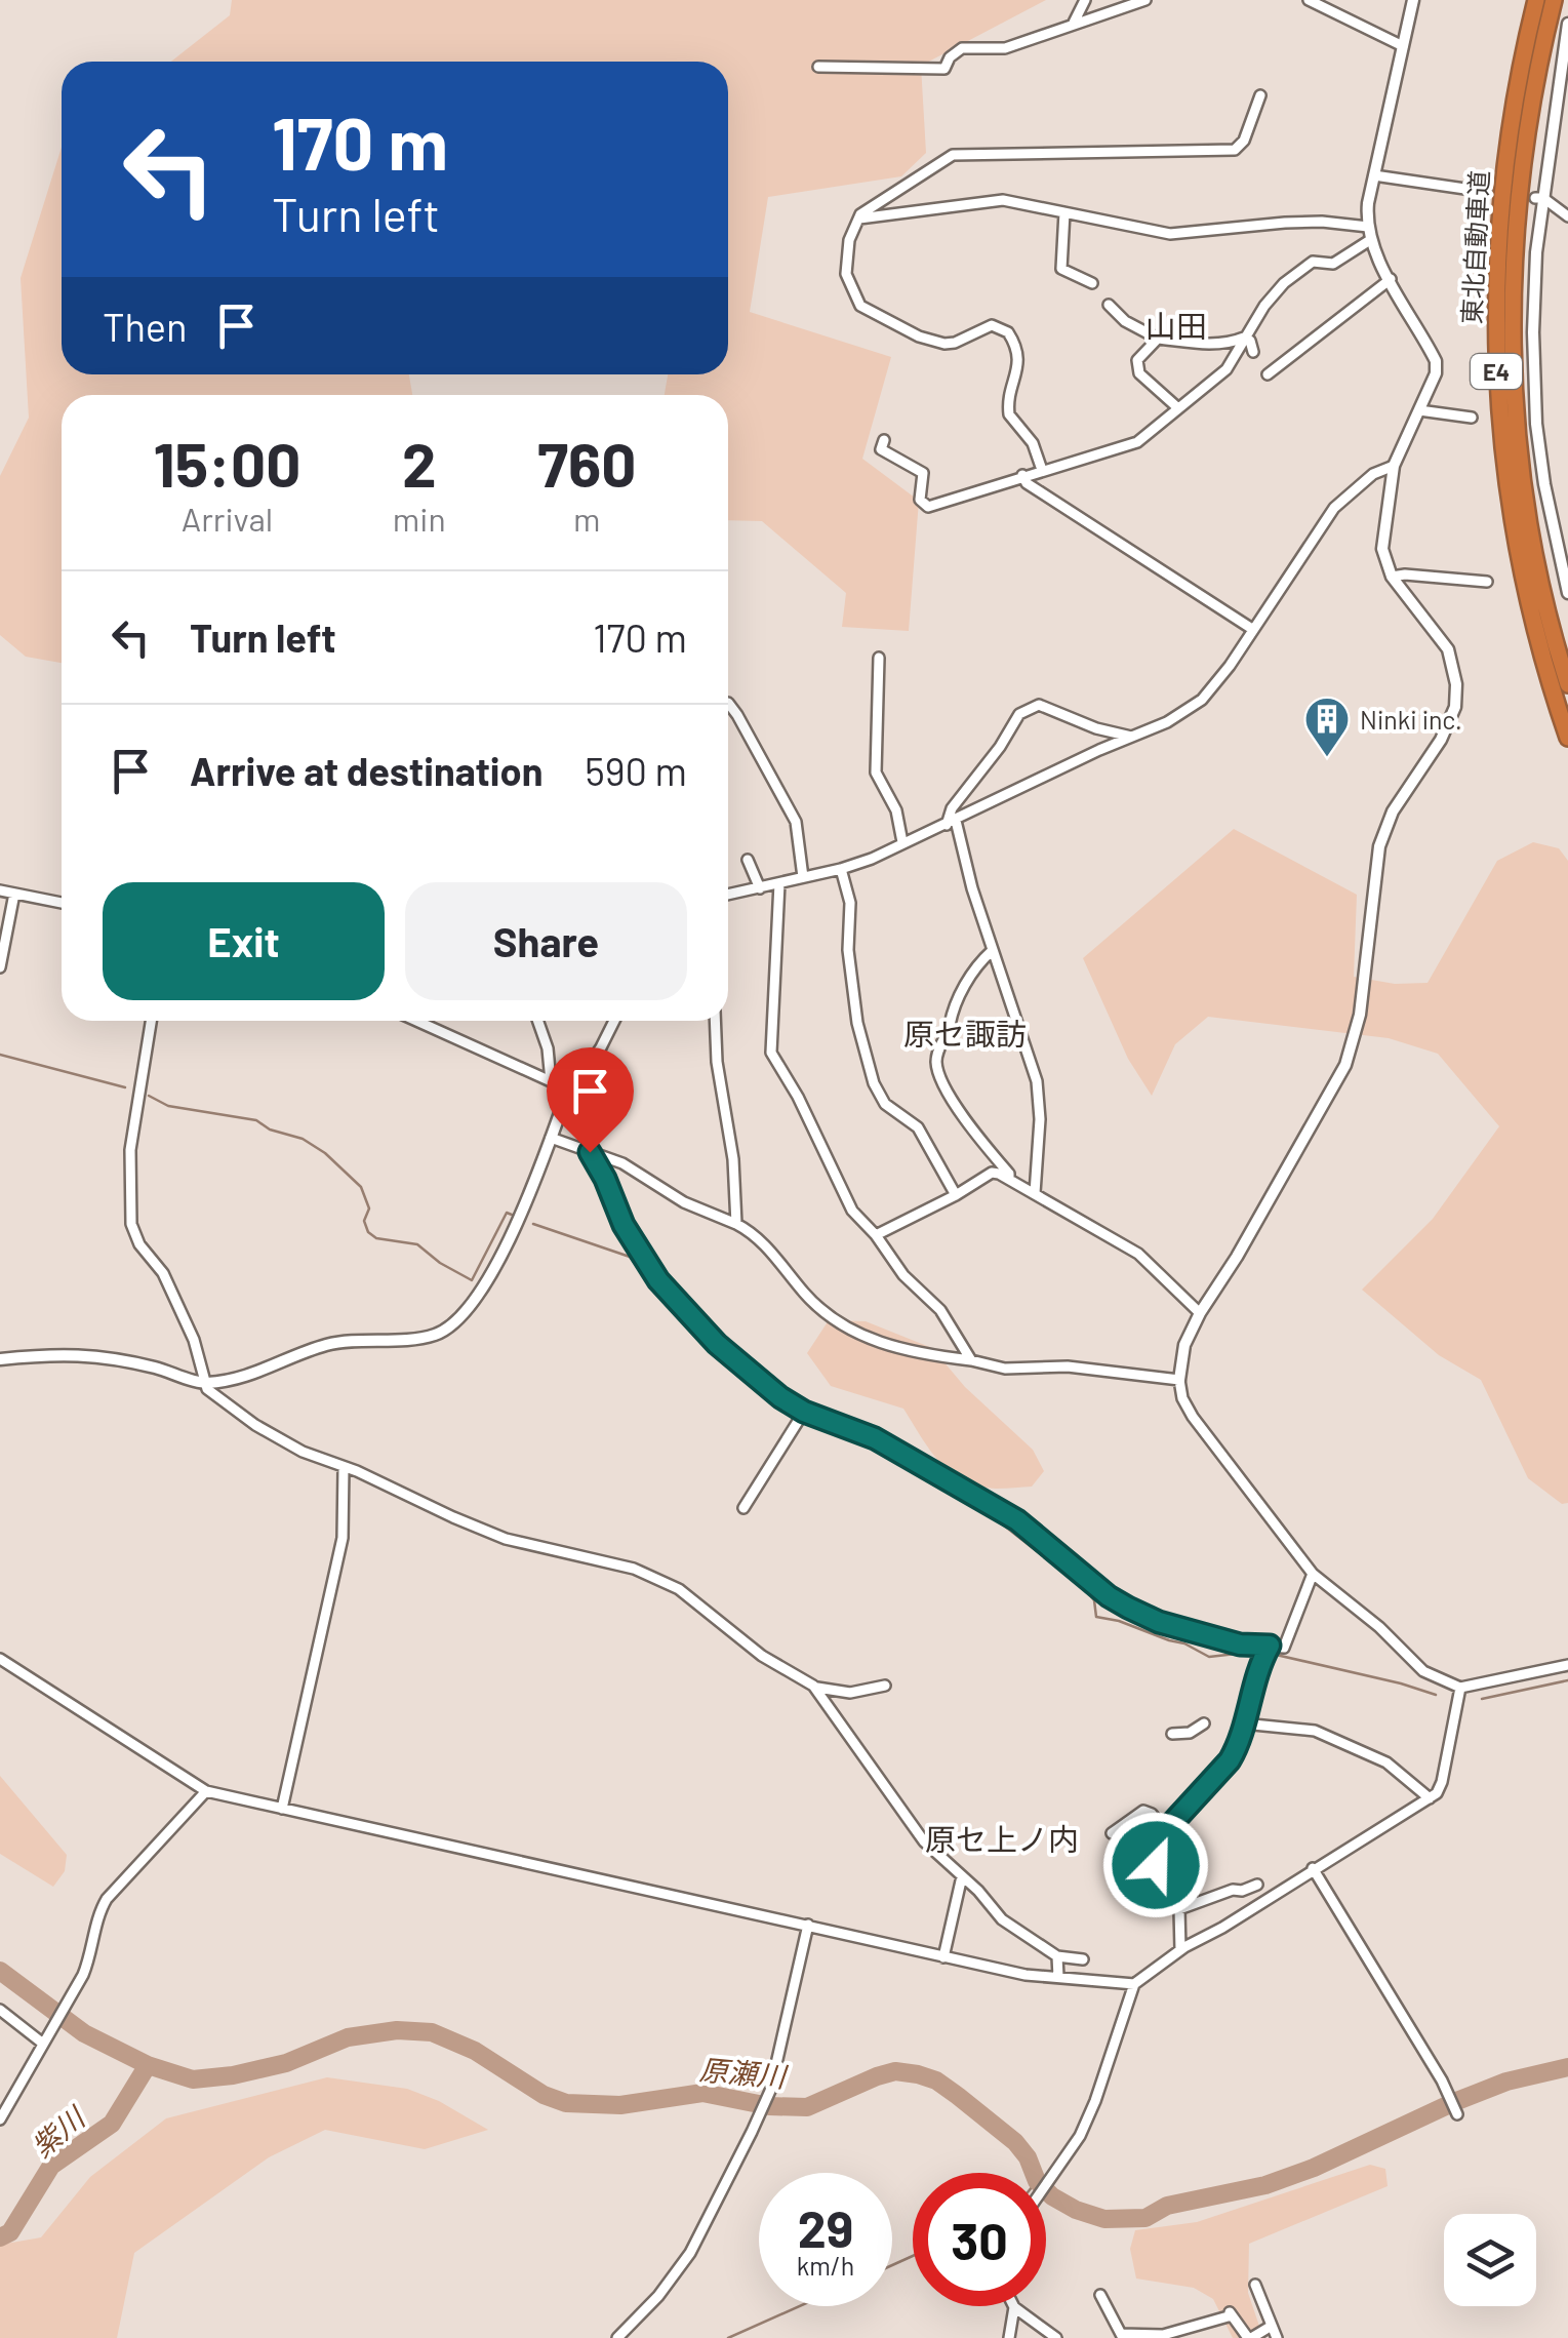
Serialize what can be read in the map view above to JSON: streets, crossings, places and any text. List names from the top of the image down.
{
  "streets": {
    "highway": ["東北自動車道", "E4"]
  },
  "districts": ["山田", "原セ諏訪", "原セ上ノ内"],
  "water": ["原瀬川", "紫川"],
  "places": {
    "building": ["Ninki inc."]
  },
  "page": {
    "turn": ["170 m", "Turn left"],
    "then": "Then",
    "eta": [
      "15:00",
      "Arrival",
      "2",
      "min",
      "760",
      "m"
    ],
    "list": [
      {
        "name": "Turn left",
        "value": "170 m"
      },
      {
        "name": "Arrive at destination",
        "value": "590 m"
      }
    ],
    "buttons": ["Exit", "Share"],
    "speed": "29 km/h",
    "limit": "30"
  }
}
